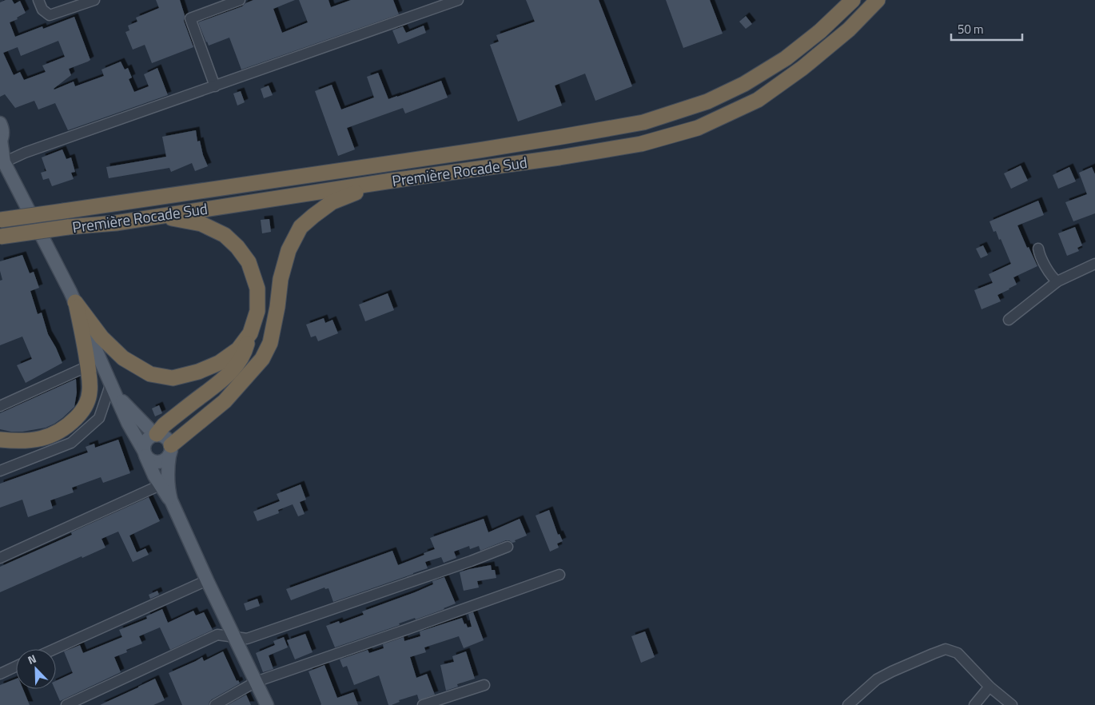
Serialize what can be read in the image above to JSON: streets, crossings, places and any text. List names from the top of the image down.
{
  "streets": {
    "highway": ["Première Rocade Sud"]
  },
  "scale_bar": "50 m",
  "north": "top left"
}
